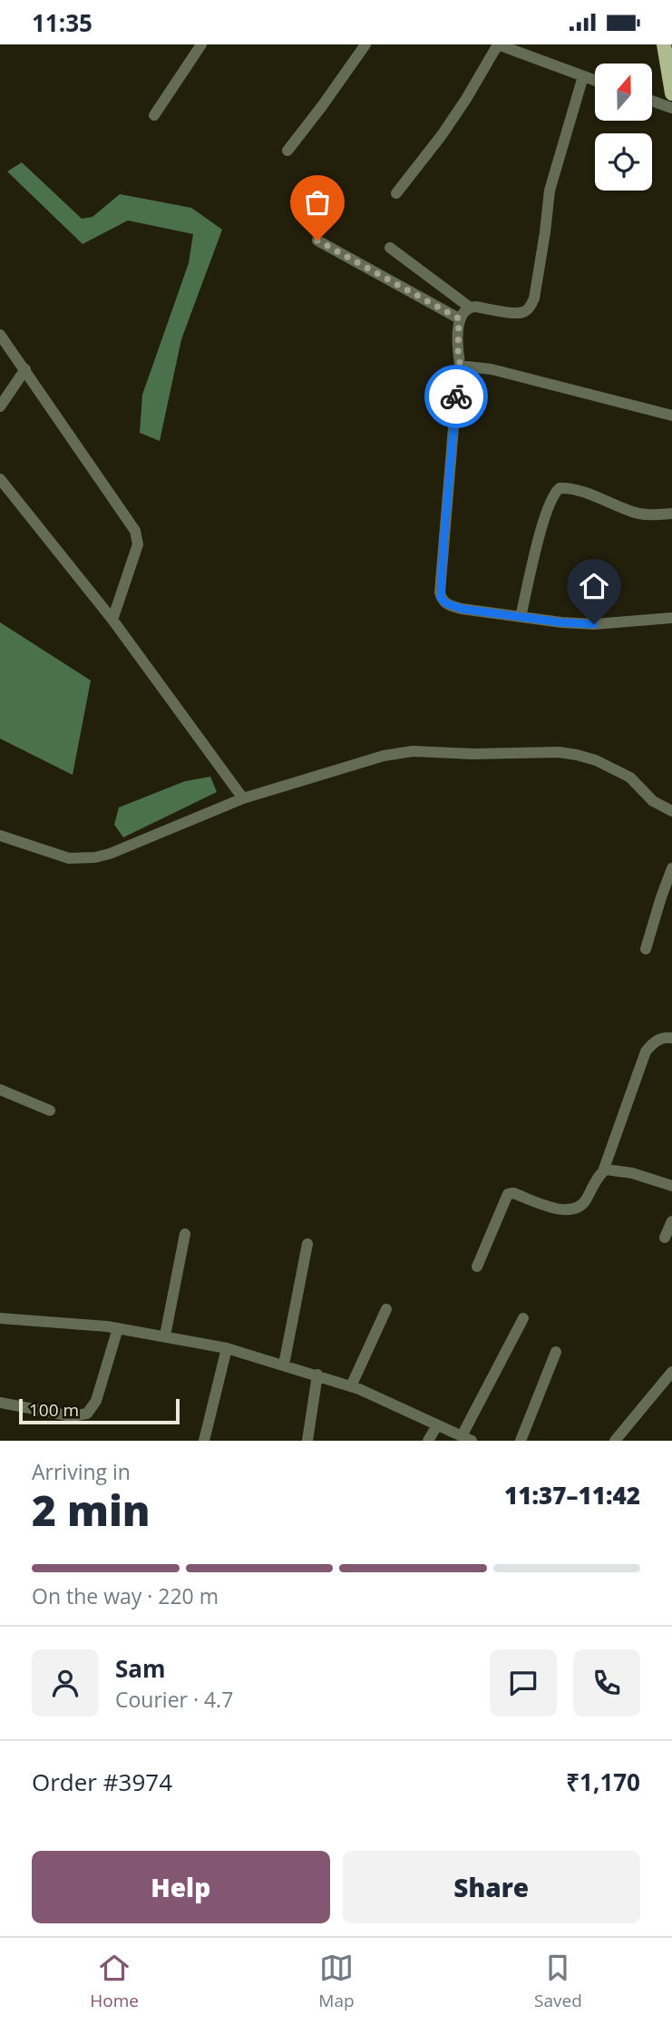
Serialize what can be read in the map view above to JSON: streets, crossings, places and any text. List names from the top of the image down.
{
  "scale_bar": "100 m",
  "north": "top",
  "page": {
    "status": "11:35",
    "scale": "100 m",
    "heading": ["2 min", "Arriving in", "11:37–11:42"],
    "panel": [
      "Sam",
      "Courier · 4.7",
      "Order #3974",
      "₹1,170"
    ],
    "bar": "On the way · 220 m",
    "buttons": ["Help", "Share"],
    "tabs": ["Home", "Map", "Saved"]
  }
}
